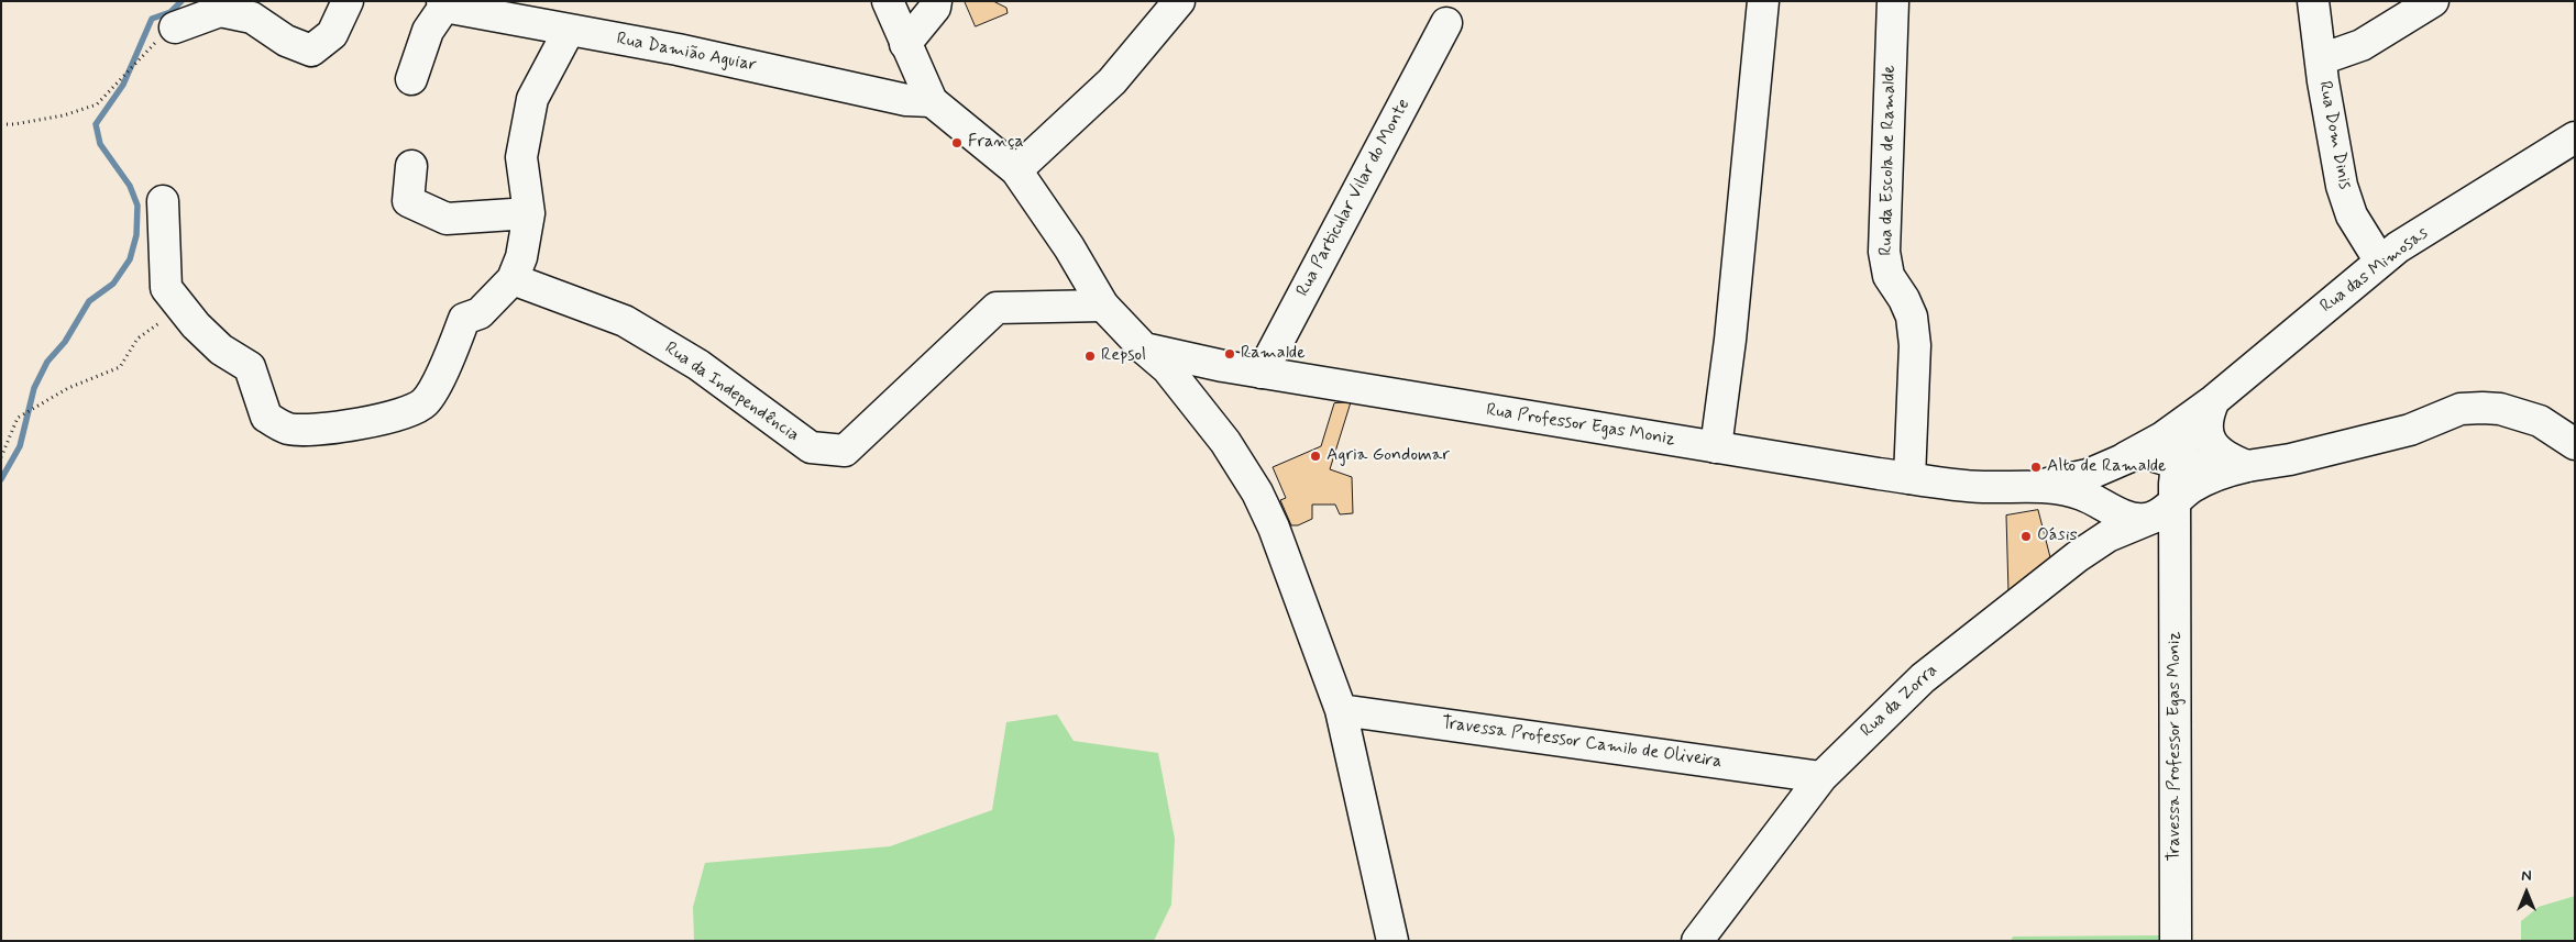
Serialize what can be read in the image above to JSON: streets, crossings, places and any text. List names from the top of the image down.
{
  "streets": {
    "street": [
      "Rua Damião Aguiar",
      "Rua Dom Dinis",
      "Rua da Escola de Ramalde",
      "Rua Particular Vilar do Monte",
      "Rua das Mimosas",
      "Rua da Independência",
      "Rua Professor Egas Moniz",
      "Rua da Zorra",
      "Travessa Professor Camilo de Oliveira",
      "Travessa Professor Egas Moniz"
    ]
  },
  "crossings": [
    ["Rua Dom Dinis", "Rua das Mimosas"],
    ["Rua da Escola de Ramalde", "Rua Professor Egas Moniz"],
    ["Rua Particular Vilar do Monte", "Rua Professor Egas Moniz"],
    ["Rua das Mimosas", "Rua Professor Egas Moniz"],
    ["Rua das Mimosas", "Rua da Zorra"],
    ["Rua das Mimosas", "Travessa Professor Egas Moniz"],
    ["Rua Professor Egas Moniz", "Rua da Zorra"],
    ["Rua Professor Egas Moniz", "Travessa Professor Egas Moniz"],
    ["Rua da Zorra", "Travessa Professor Camilo de Oliveira"],
    ["Rua da Zorra", "Travessa Professor Egas Moniz"]
  ],
  "places": [
    "França",
    "Ramalde",
    "Repsol",
    "Agria Gondomar",
    "Alto de Ramalde",
    "Oásis"
  ],
  "north": "top"
}
